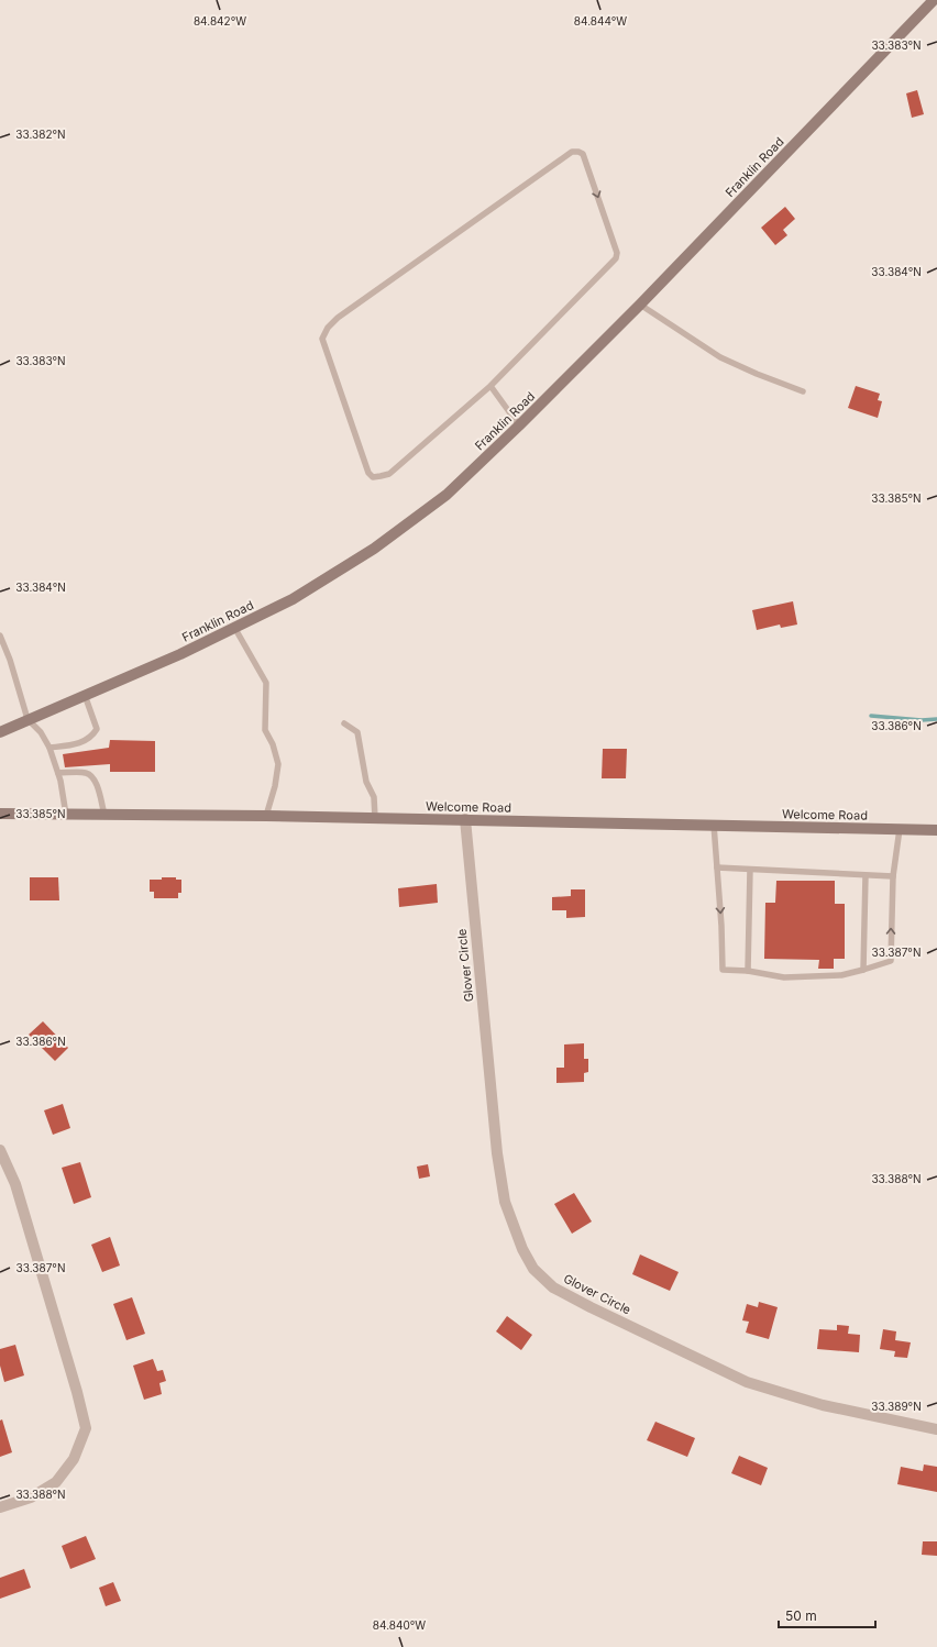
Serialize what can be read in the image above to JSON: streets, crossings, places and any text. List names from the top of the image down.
{
  "streets": {
    "main road": ["Franklin Road", "Welcome Road"],
    "street": ["Glover Circle"]
  },
  "crossings": [
    ["Welcome Road", "Glover Circle"]
  ],
  "scale_bar": "50 m",
  "coordinates": [
    "84.842°W",
    "84.844°W",
    "33.383°N",
    "33.382°N",
    "33.384°N",
    "33.385°N",
    "33.386°N",
    "33.387°N",
    "33.388°N",
    "33.389°N",
    "84.840°W"
  ]
}
